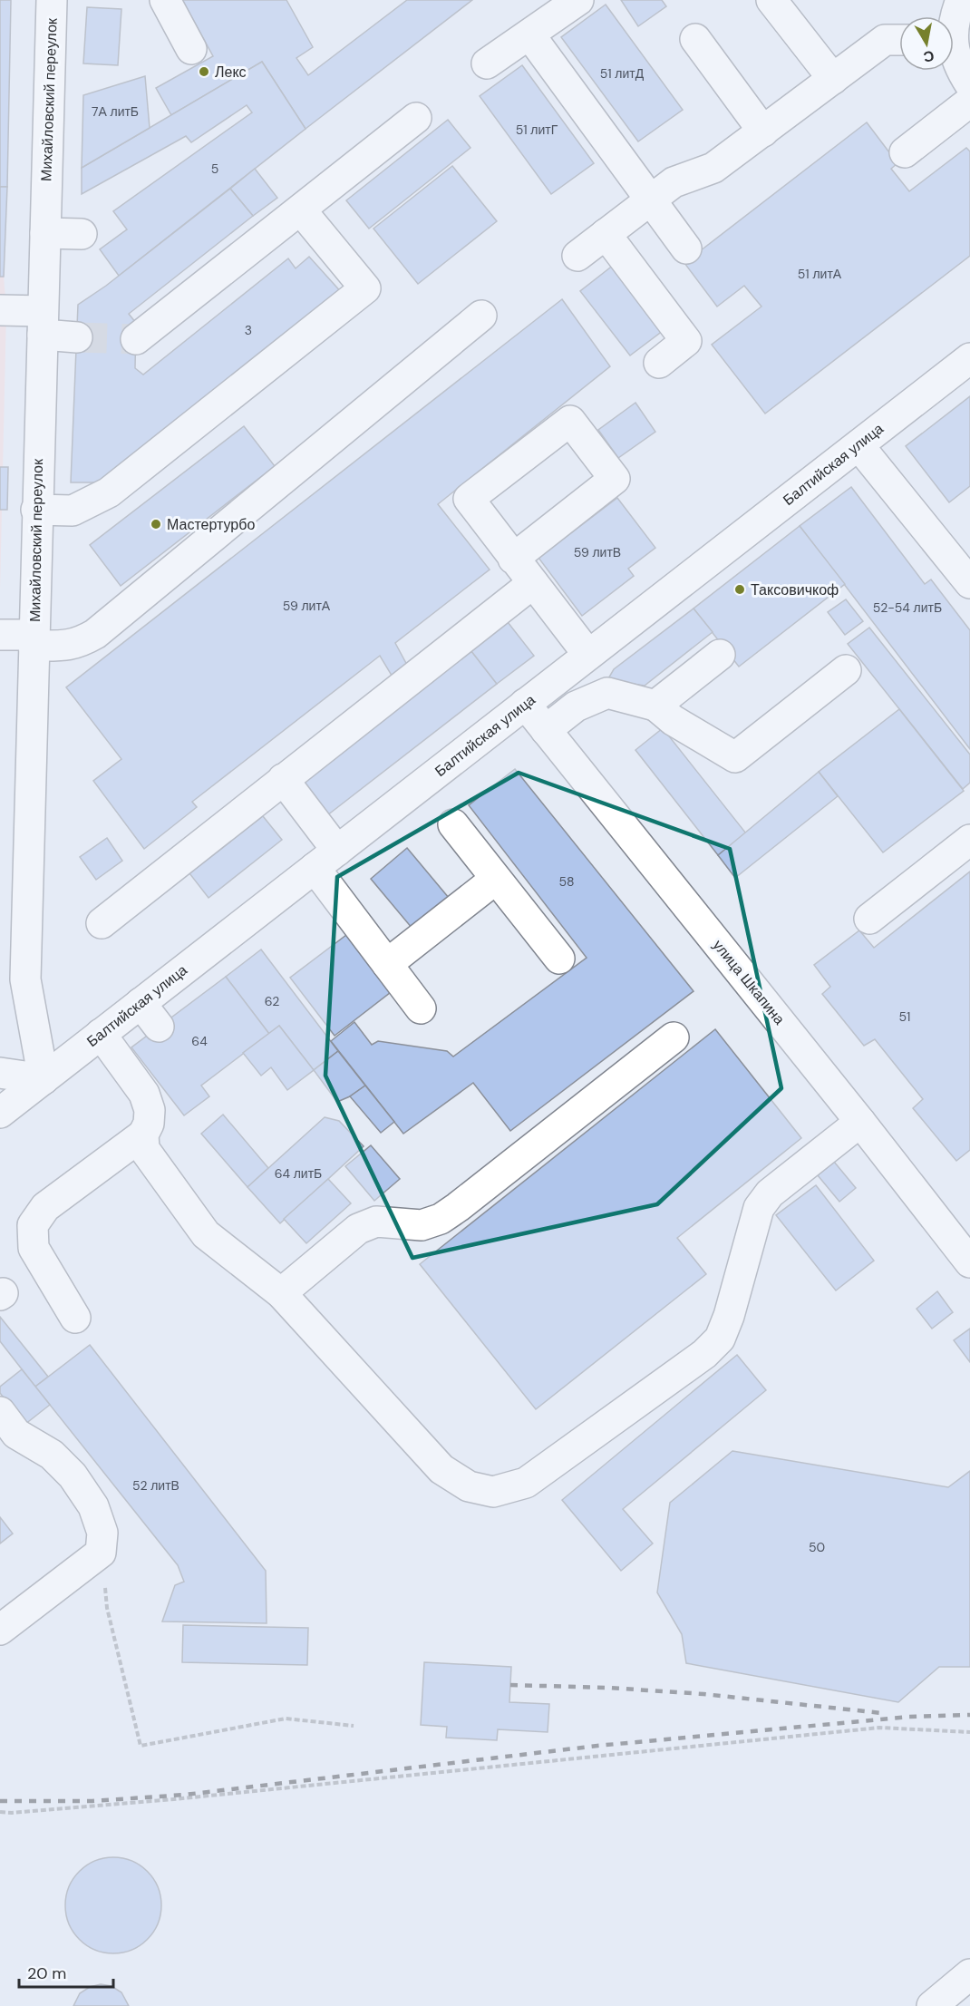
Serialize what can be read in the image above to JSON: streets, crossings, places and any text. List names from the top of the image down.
{
  "streets": {
    "street": ["Михайловский переулок", "Балтийская улица", "улица Шкапина"]
  },
  "crossings": [
    ["Михайловский переулок", "Балтийская улица"],
    ["Балтийская улица", "улица Шкапина"]
  ],
  "places": ["Лекс", "Мастертурбо", "Таксовичкоф"],
  "house_numbers": [
    "51 литД",
    "7А литБ",
    "51 литГ",
    "5",
    "51 литА",
    "3",
    "59 литВ",
    "59 литА",
    "52-54 литБ",
    "58",
    "62",
    "51",
    "64",
    "64 литБ",
    "52 литВ",
    "50"
  ],
  "scale_bar": "20 m",
  "north": "bottom"
}
